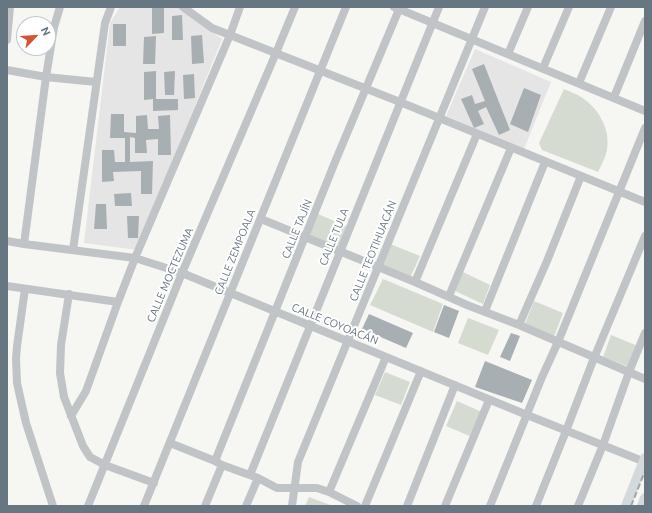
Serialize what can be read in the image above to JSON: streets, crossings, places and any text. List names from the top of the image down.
{
  "streets": {
    "street": [
      "CALLE TAJÍN",
      "CALLE TULA",
      "CALLE TEOTIHUACÁN",
      "CALLE ZEMPOALA",
      "CALLE MOCTEZUMA",
      "CALLE COYOACÁN"
    ]
  },
  "crossings": [
    ["CALLE TAJÍN", "CALLE COYOACÁN"],
    ["CALLE TULA", "CALLE COYOACÁN"],
    ["CALLE TEOTIHUACÁN", "CALLE COYOACÁN"],
    ["CALLE ZEMPOALA", "CALLE COYOACÁN"],
    ["CALLE MOCTEZUMA", "CALLE COYOACÁN"]
  ],
  "north": "top right"
}
